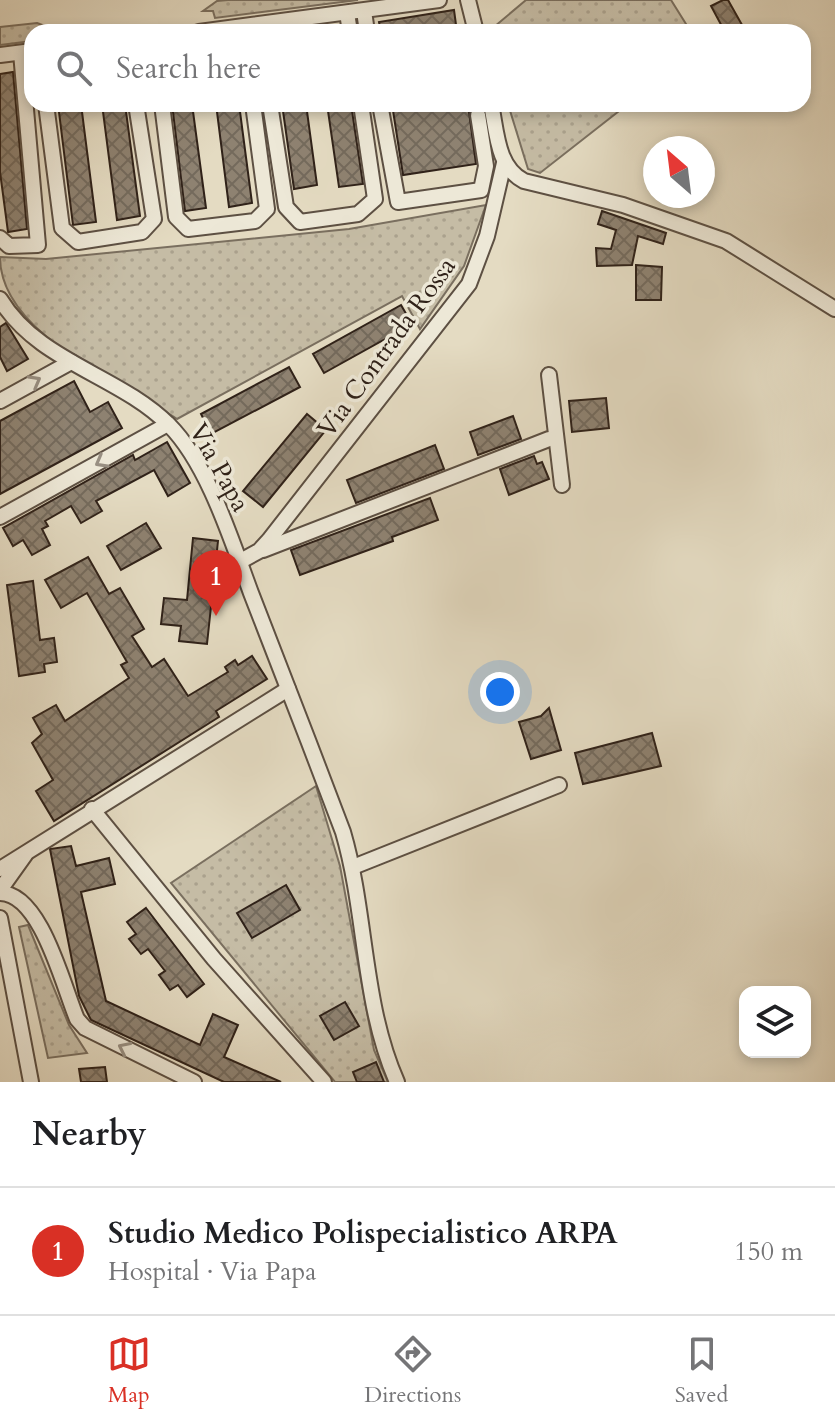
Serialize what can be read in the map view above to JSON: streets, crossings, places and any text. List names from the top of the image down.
{
  "streets": {
    "street": ["Via Contrada Rossa", "Via Papa"]
  },
  "crossings": [
    ["Via Contrada Rossa", "Via Papa"]
  ],
  "north": "top left",
  "page": {
    "search": "Search here",
    "pins": "1",
    "heading": "Nearby",
    "list": [
      {
        "mark": "1",
        "name": "Studio Medico Polispecialistico ARPA",
        "note": "Hospital · Via Papa",
        "value": "150 m"
      }
    ],
    "nav": ["Map", "Directions", "Saved"]
  }
}
